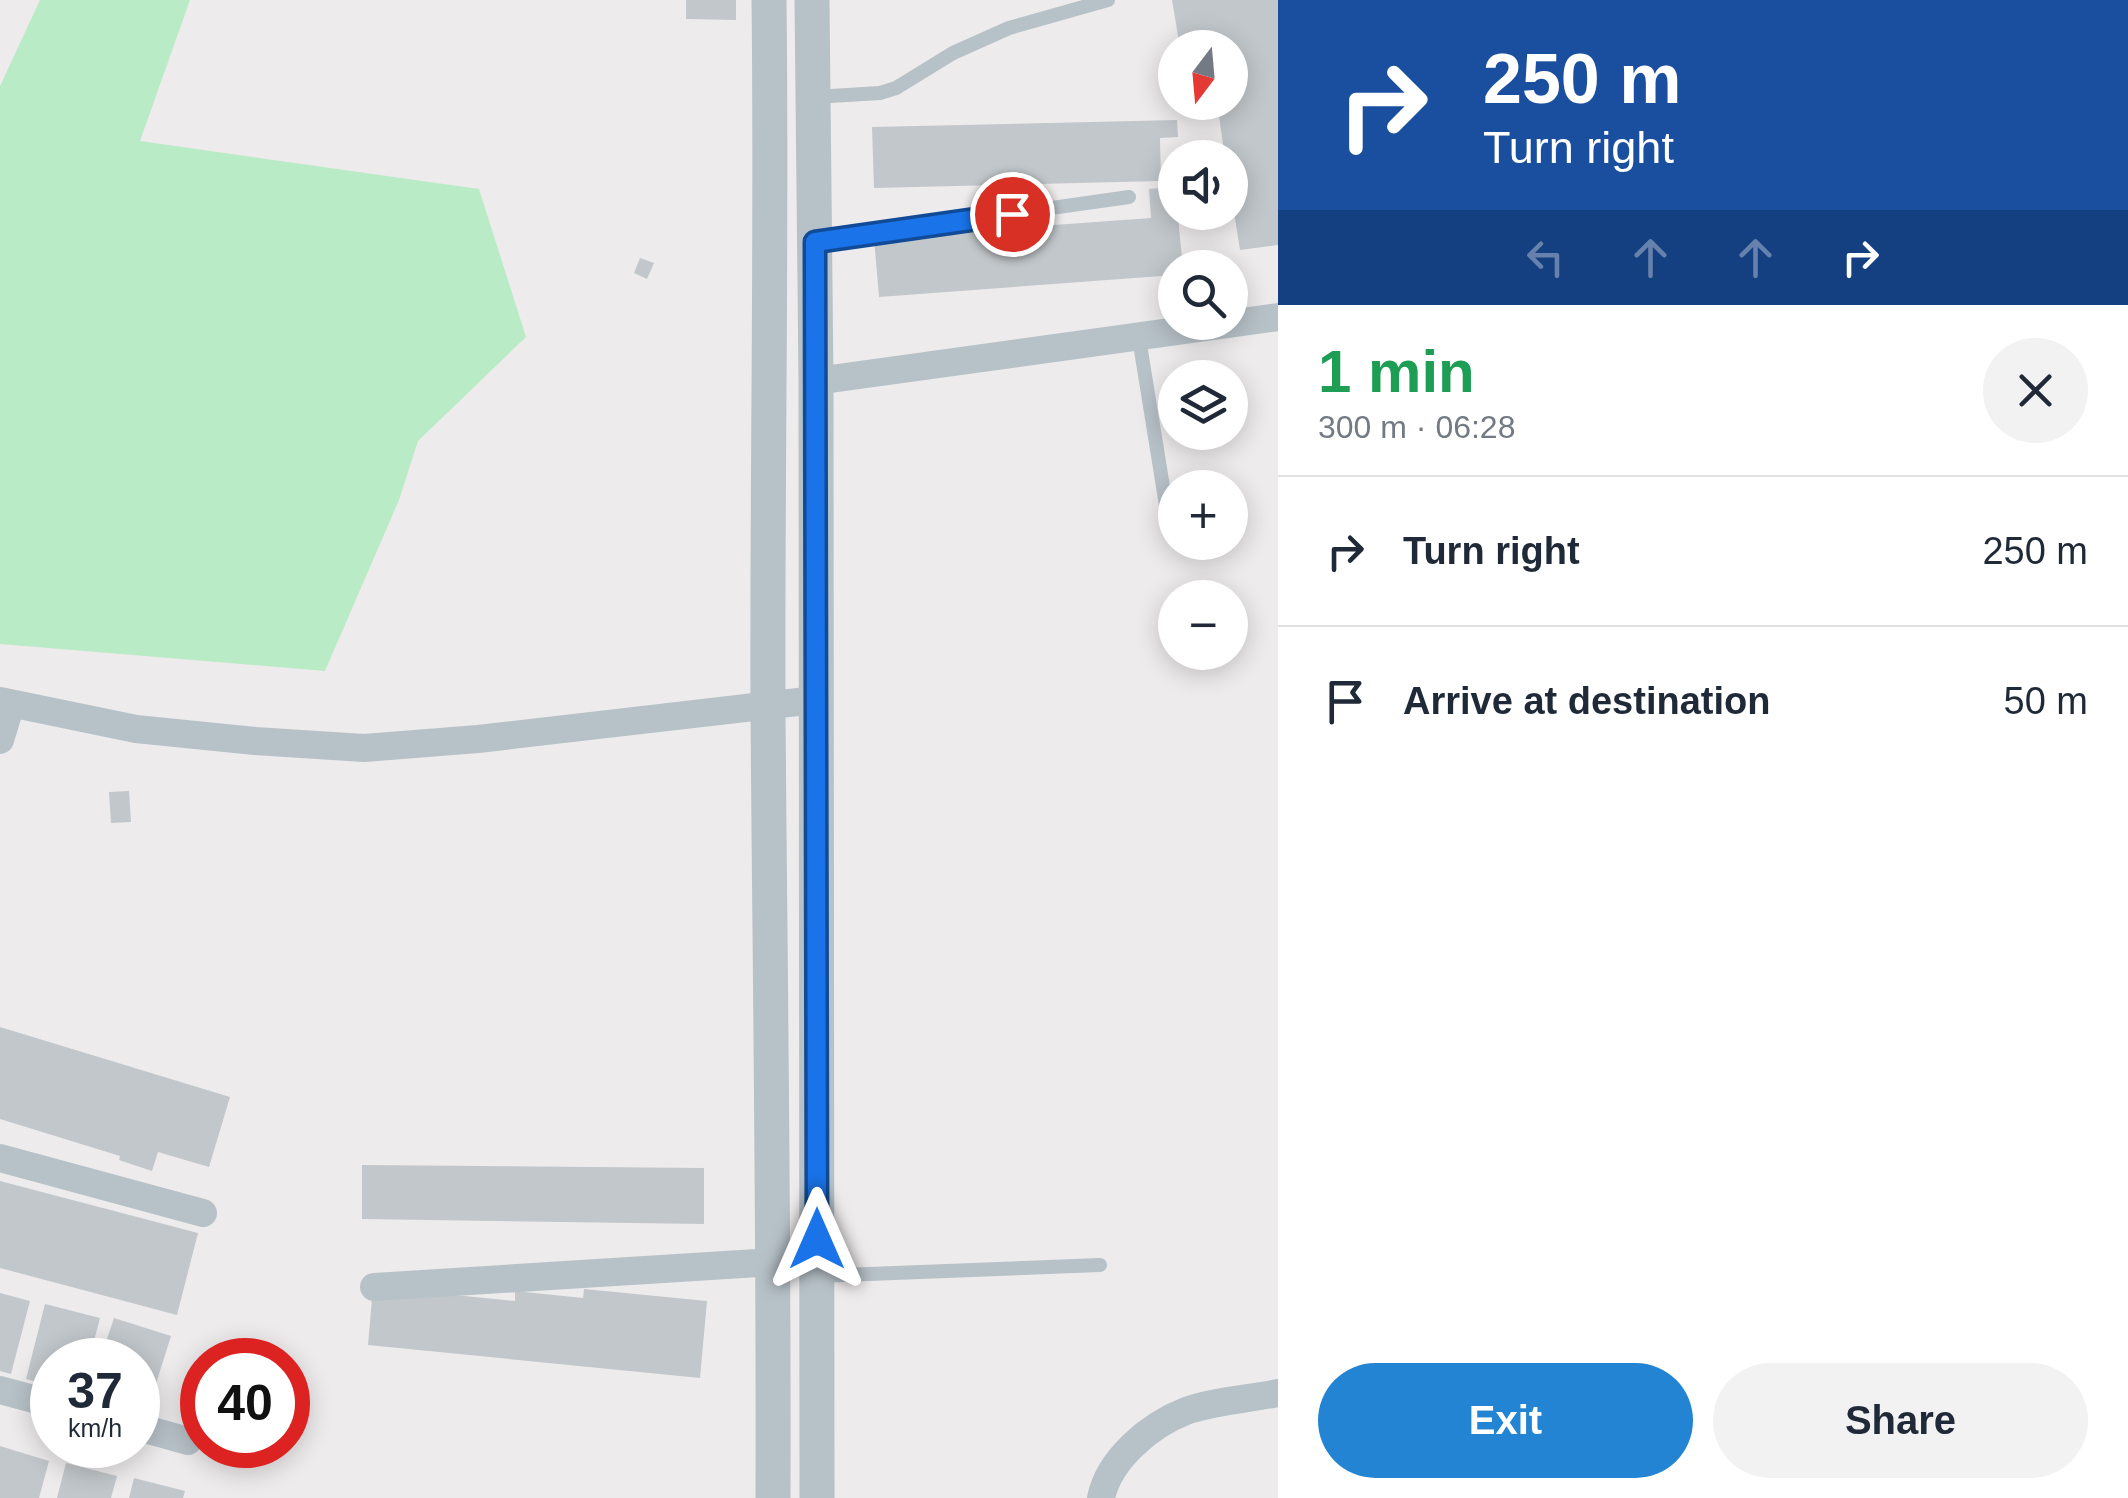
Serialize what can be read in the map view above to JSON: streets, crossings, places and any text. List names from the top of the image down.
{
  "north": "bottom",
  "page": {
    "turn": ["250 m", "Turn right"],
    "map_buttons": ["+", "−"],
    "heading": ["1 min", "300 m · 06:28"],
    "list": [
      {
        "name": "Turn right",
        "value": "250 m"
      },
      {
        "name": "Arrive at destination",
        "value": "50 m"
      }
    ],
    "speed": "37 km/h",
    "limit": "40",
    "buttons": ["Exit", "Share"]
  }
}
